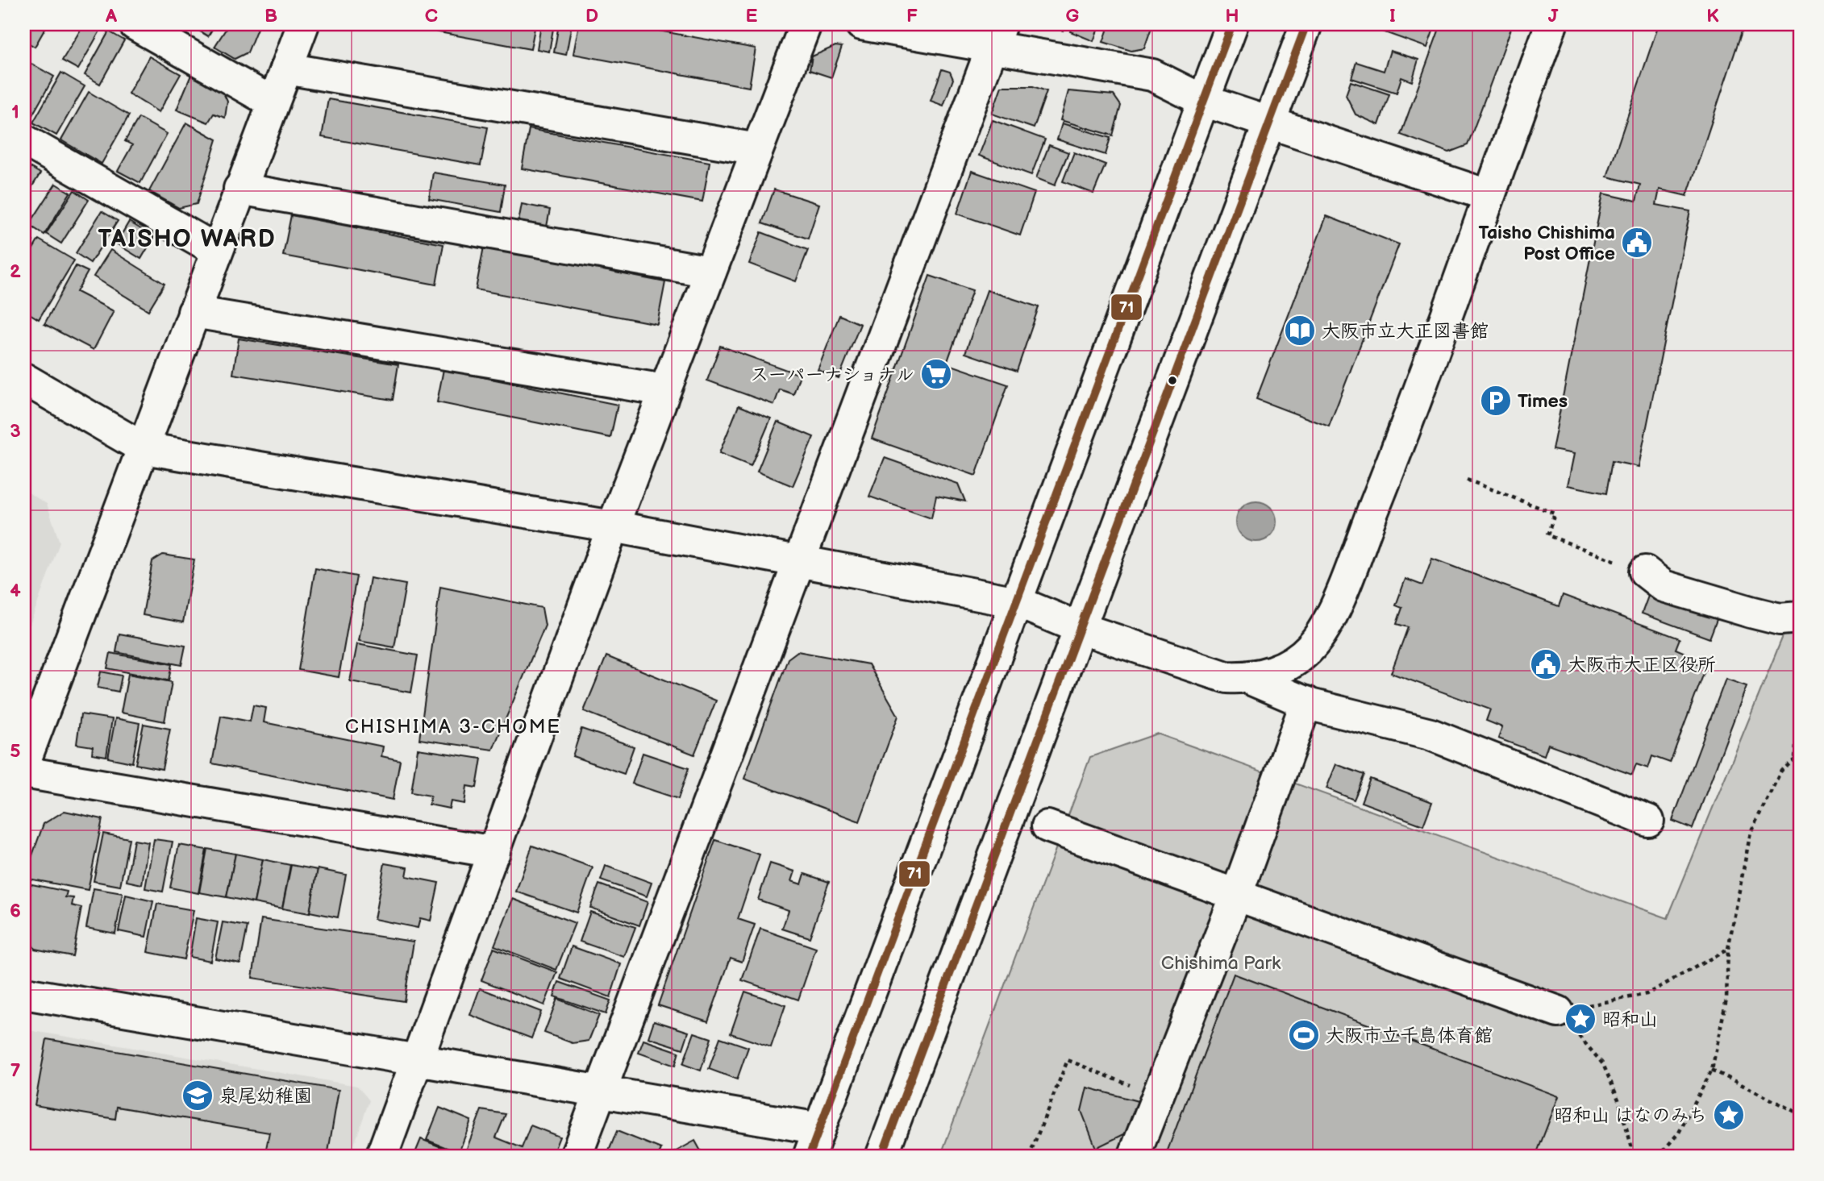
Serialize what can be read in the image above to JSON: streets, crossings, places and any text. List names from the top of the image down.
{
  "districts": ["TAISHO WARD", "CHISHIMA 3-CHOME"],
  "parks": ["Chishima Park"],
  "places": {
    "public building": ["Taisho Chishima Post Office", "大阪市大正区役所"],
    "library": ["大阪市立大正図書館"],
    "supermarket": ["スーパーナショナル"],
    "parking": ["Times"],
    "place": ["昭和山", "昭和山 はなのみち"],
    "sports": ["大阪市立千島体育館"],
    "school or university": ["泉尾幼稚園"]
  },
  "lines": ["transit line 71"],
  "grid": {
    "columns": [
      "A",
      "B",
      "C",
      "D",
      "E",
      "F",
      "G",
      "H",
      "I",
      "J",
      "K"
    ],
    "rows": [
      "1",
      "2",
      "3",
      "4",
      "5",
      "6",
      "7"
    ]
  }
}
